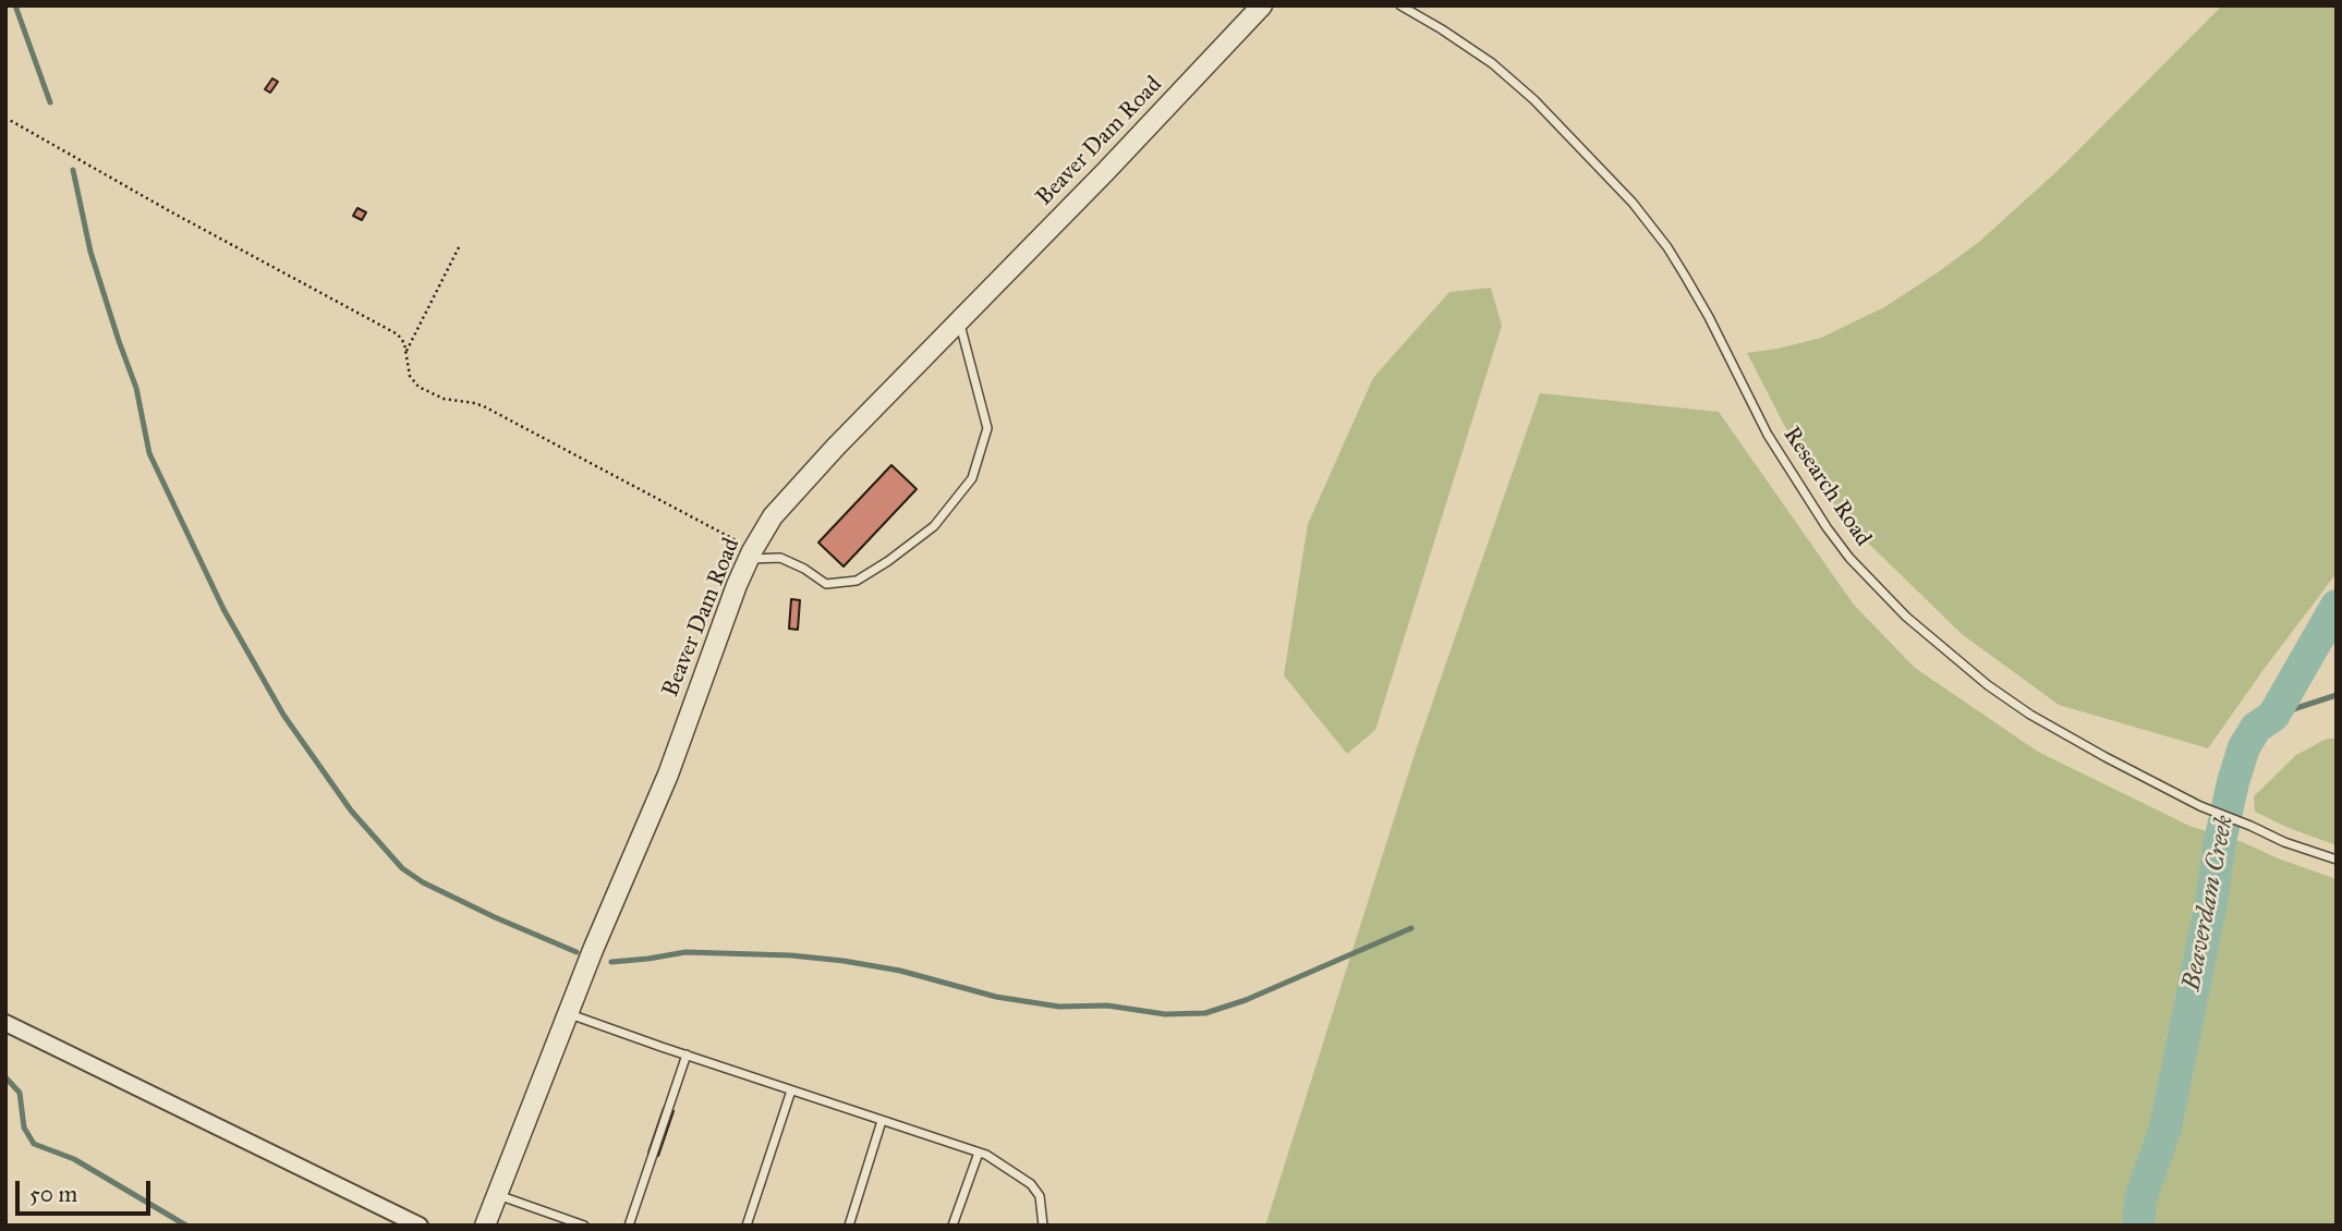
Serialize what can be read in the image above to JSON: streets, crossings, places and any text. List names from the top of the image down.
{
  "streets": {
    "street": ["Beaver Dam Road"],
    "lane": ["Research Road"]
  },
  "water": ["Beaverdam Creek"],
  "scale_bar": "50 m"
}
